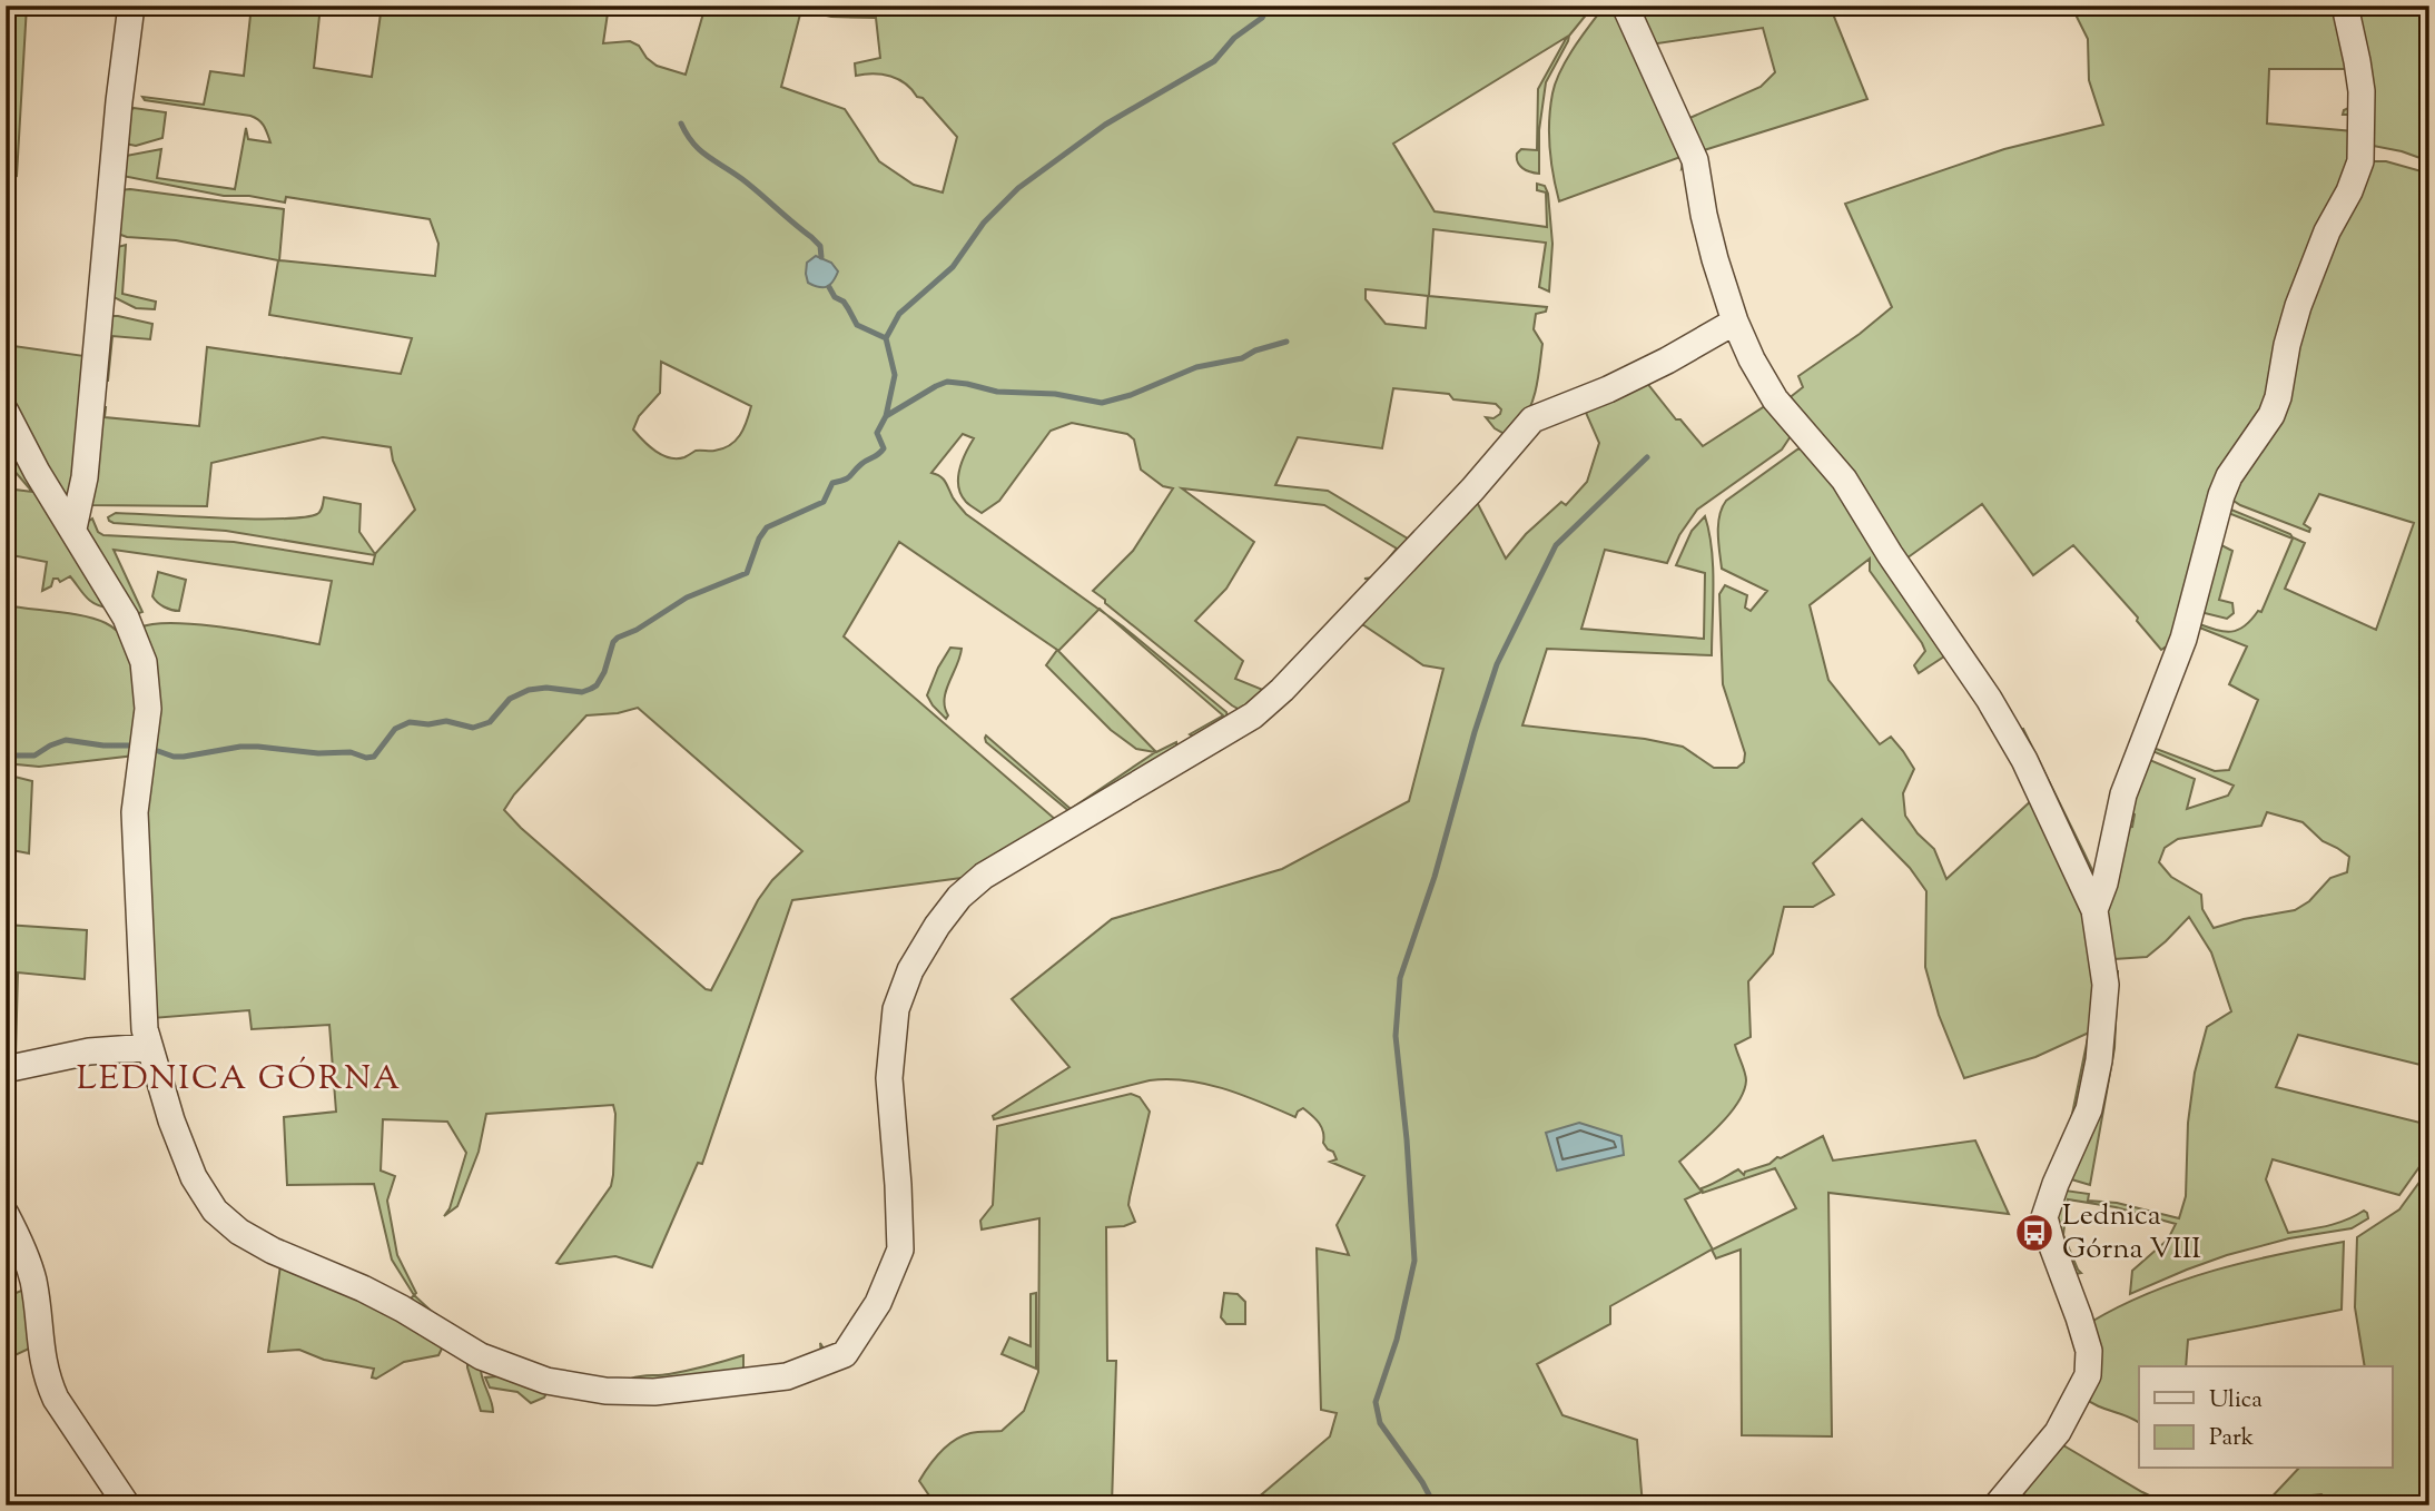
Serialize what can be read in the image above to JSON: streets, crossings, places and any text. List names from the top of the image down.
{
  "districts": ["LEDNICA GÓRNA"],
  "places": {
    "bus stop": ["Lednica Górna VIII"]
  },
  "legend": ["Ulica", "Park"]
}
